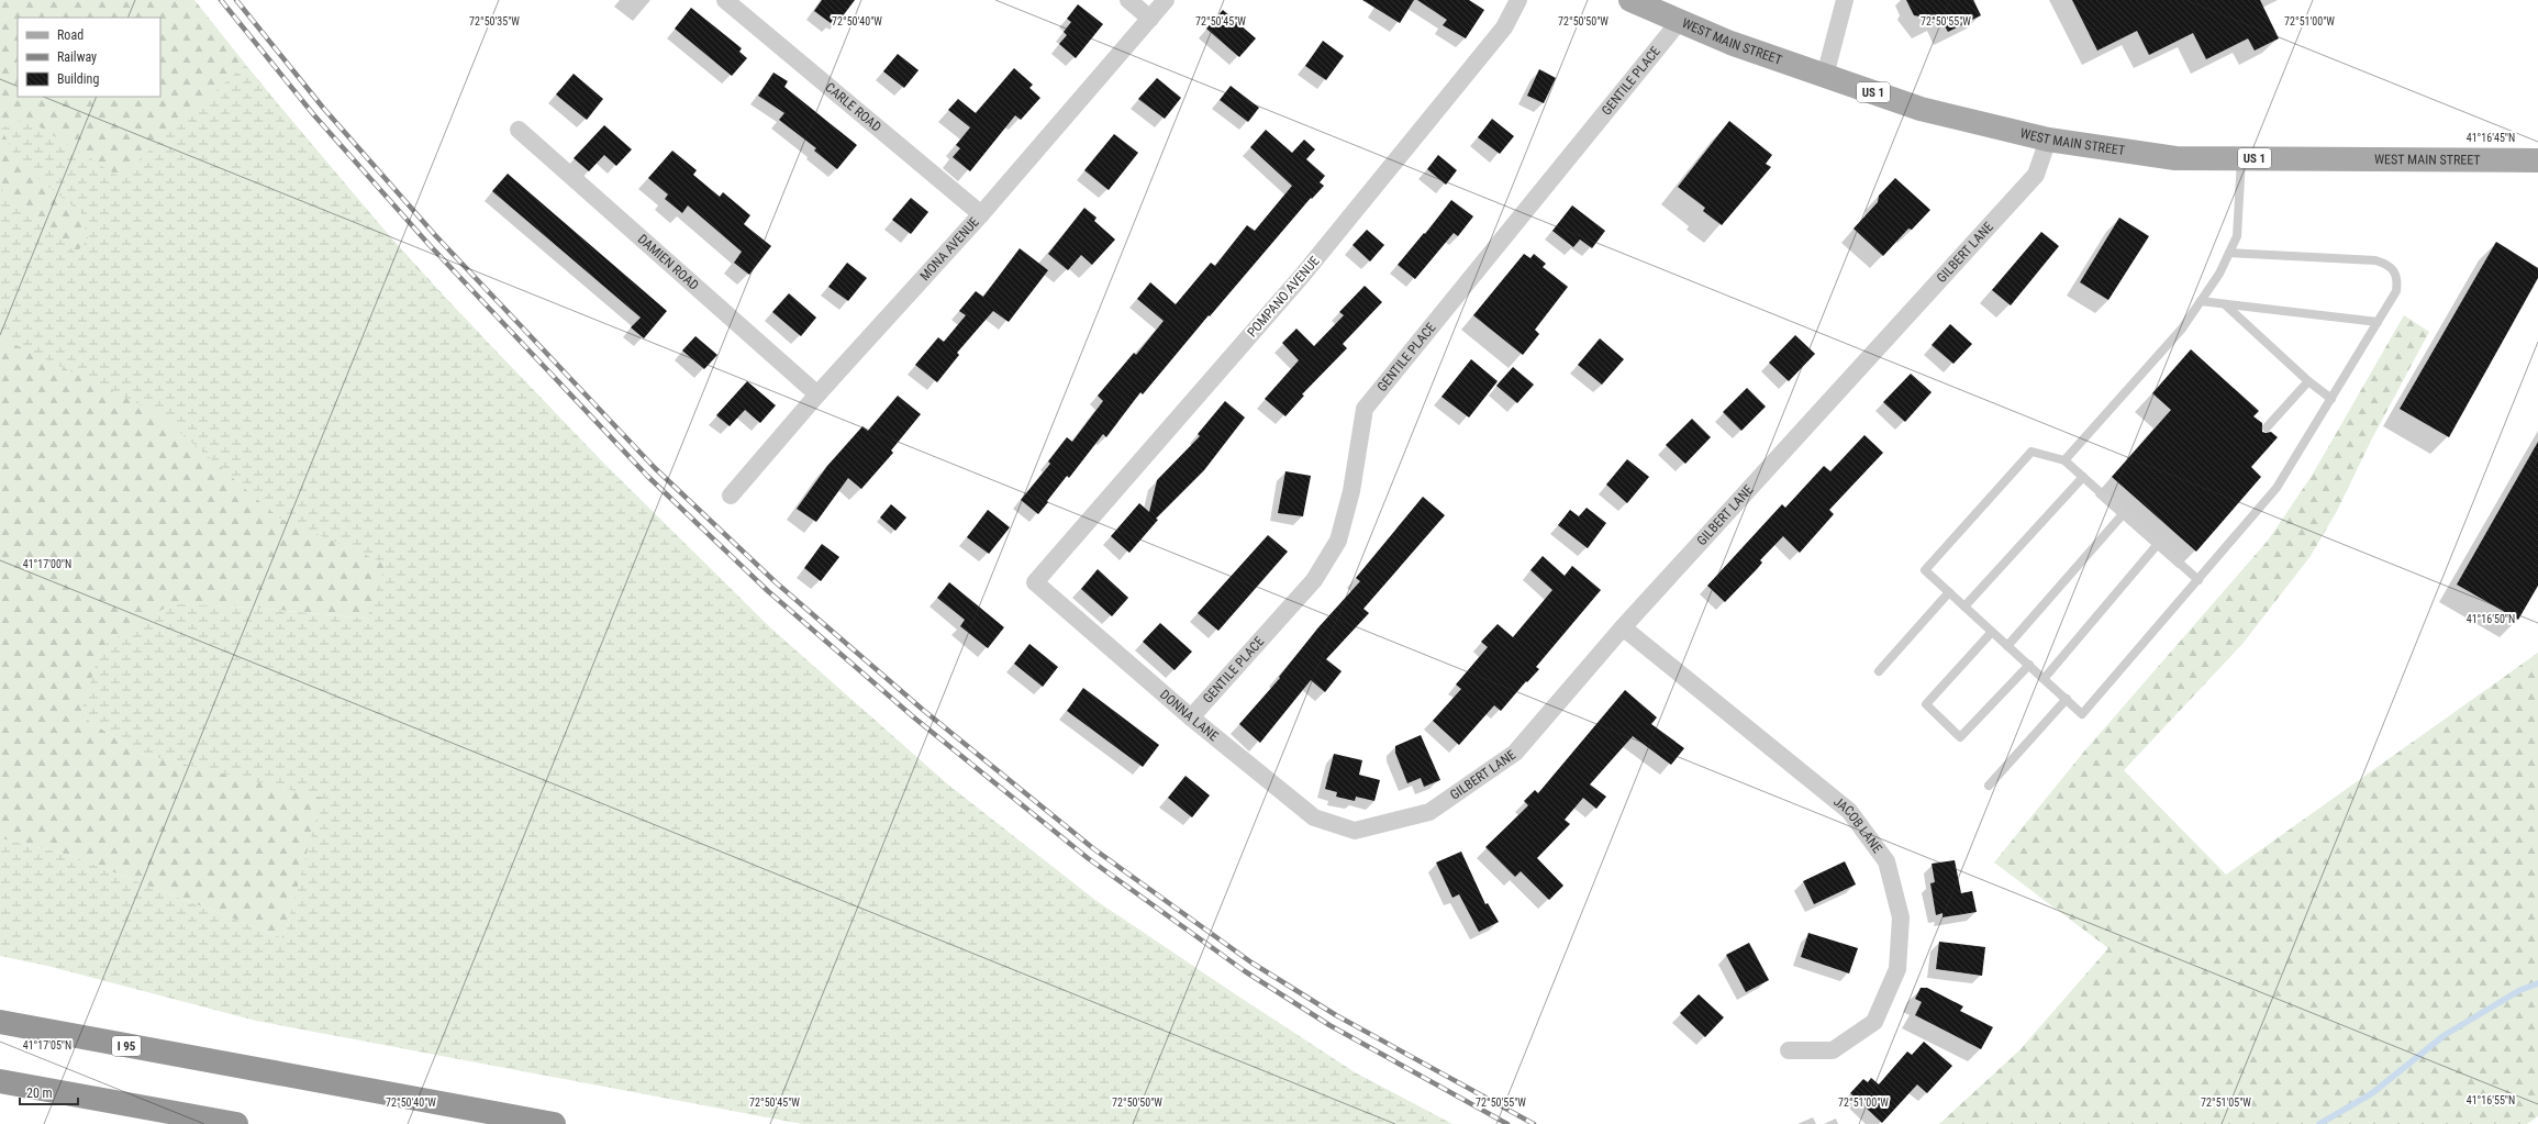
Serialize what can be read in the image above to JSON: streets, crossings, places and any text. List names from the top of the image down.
{
  "streets": {
    "highway": ["I 95"],
    "main road": ["WEST MAIN STREET", "US 1"],
    "street": [
      "GENTILE PLACE",
      "CARLE ROAD",
      "MONA AVENUE",
      "GILBERT LANE",
      "DAMIEN ROAD",
      "POMPANO AVENUE",
      "DONNA LANE",
      "JACOB LANE"
    ]
  },
  "crossings": [
    ["WEST MAIN STREET", "GENTILE PLACE"],
    ["WEST MAIN STREET", "GILBERT LANE"],
    ["GENTILE PLACE", "DONNA LANE"],
    ["CARLE ROAD", "MONA AVENUE"],
    ["MONA AVENUE", "DAMIEN ROAD"],
    ["GILBERT LANE", "DONNA LANE"],
    ["GILBERT LANE", "JACOB LANE"],
    ["POMPANO AVENUE", "DONNA LANE"]
  ],
  "legend": ["Road", "Railway", "Building"],
  "scale_bar": "20 m",
  "coordinates": [
    "72°50'35\"W",
    "72°50'40\"W",
    "72°50'45\"W",
    "72°50'50\"W",
    "72°50'55\"W",
    "72°51'00\"W",
    "41°16'45\"N",
    "41°17'00\"N",
    "41°16'50\"N",
    "41°17'05\"N",
    "41°16'55\"N",
    "72°51'05\"W"
  ]
}
